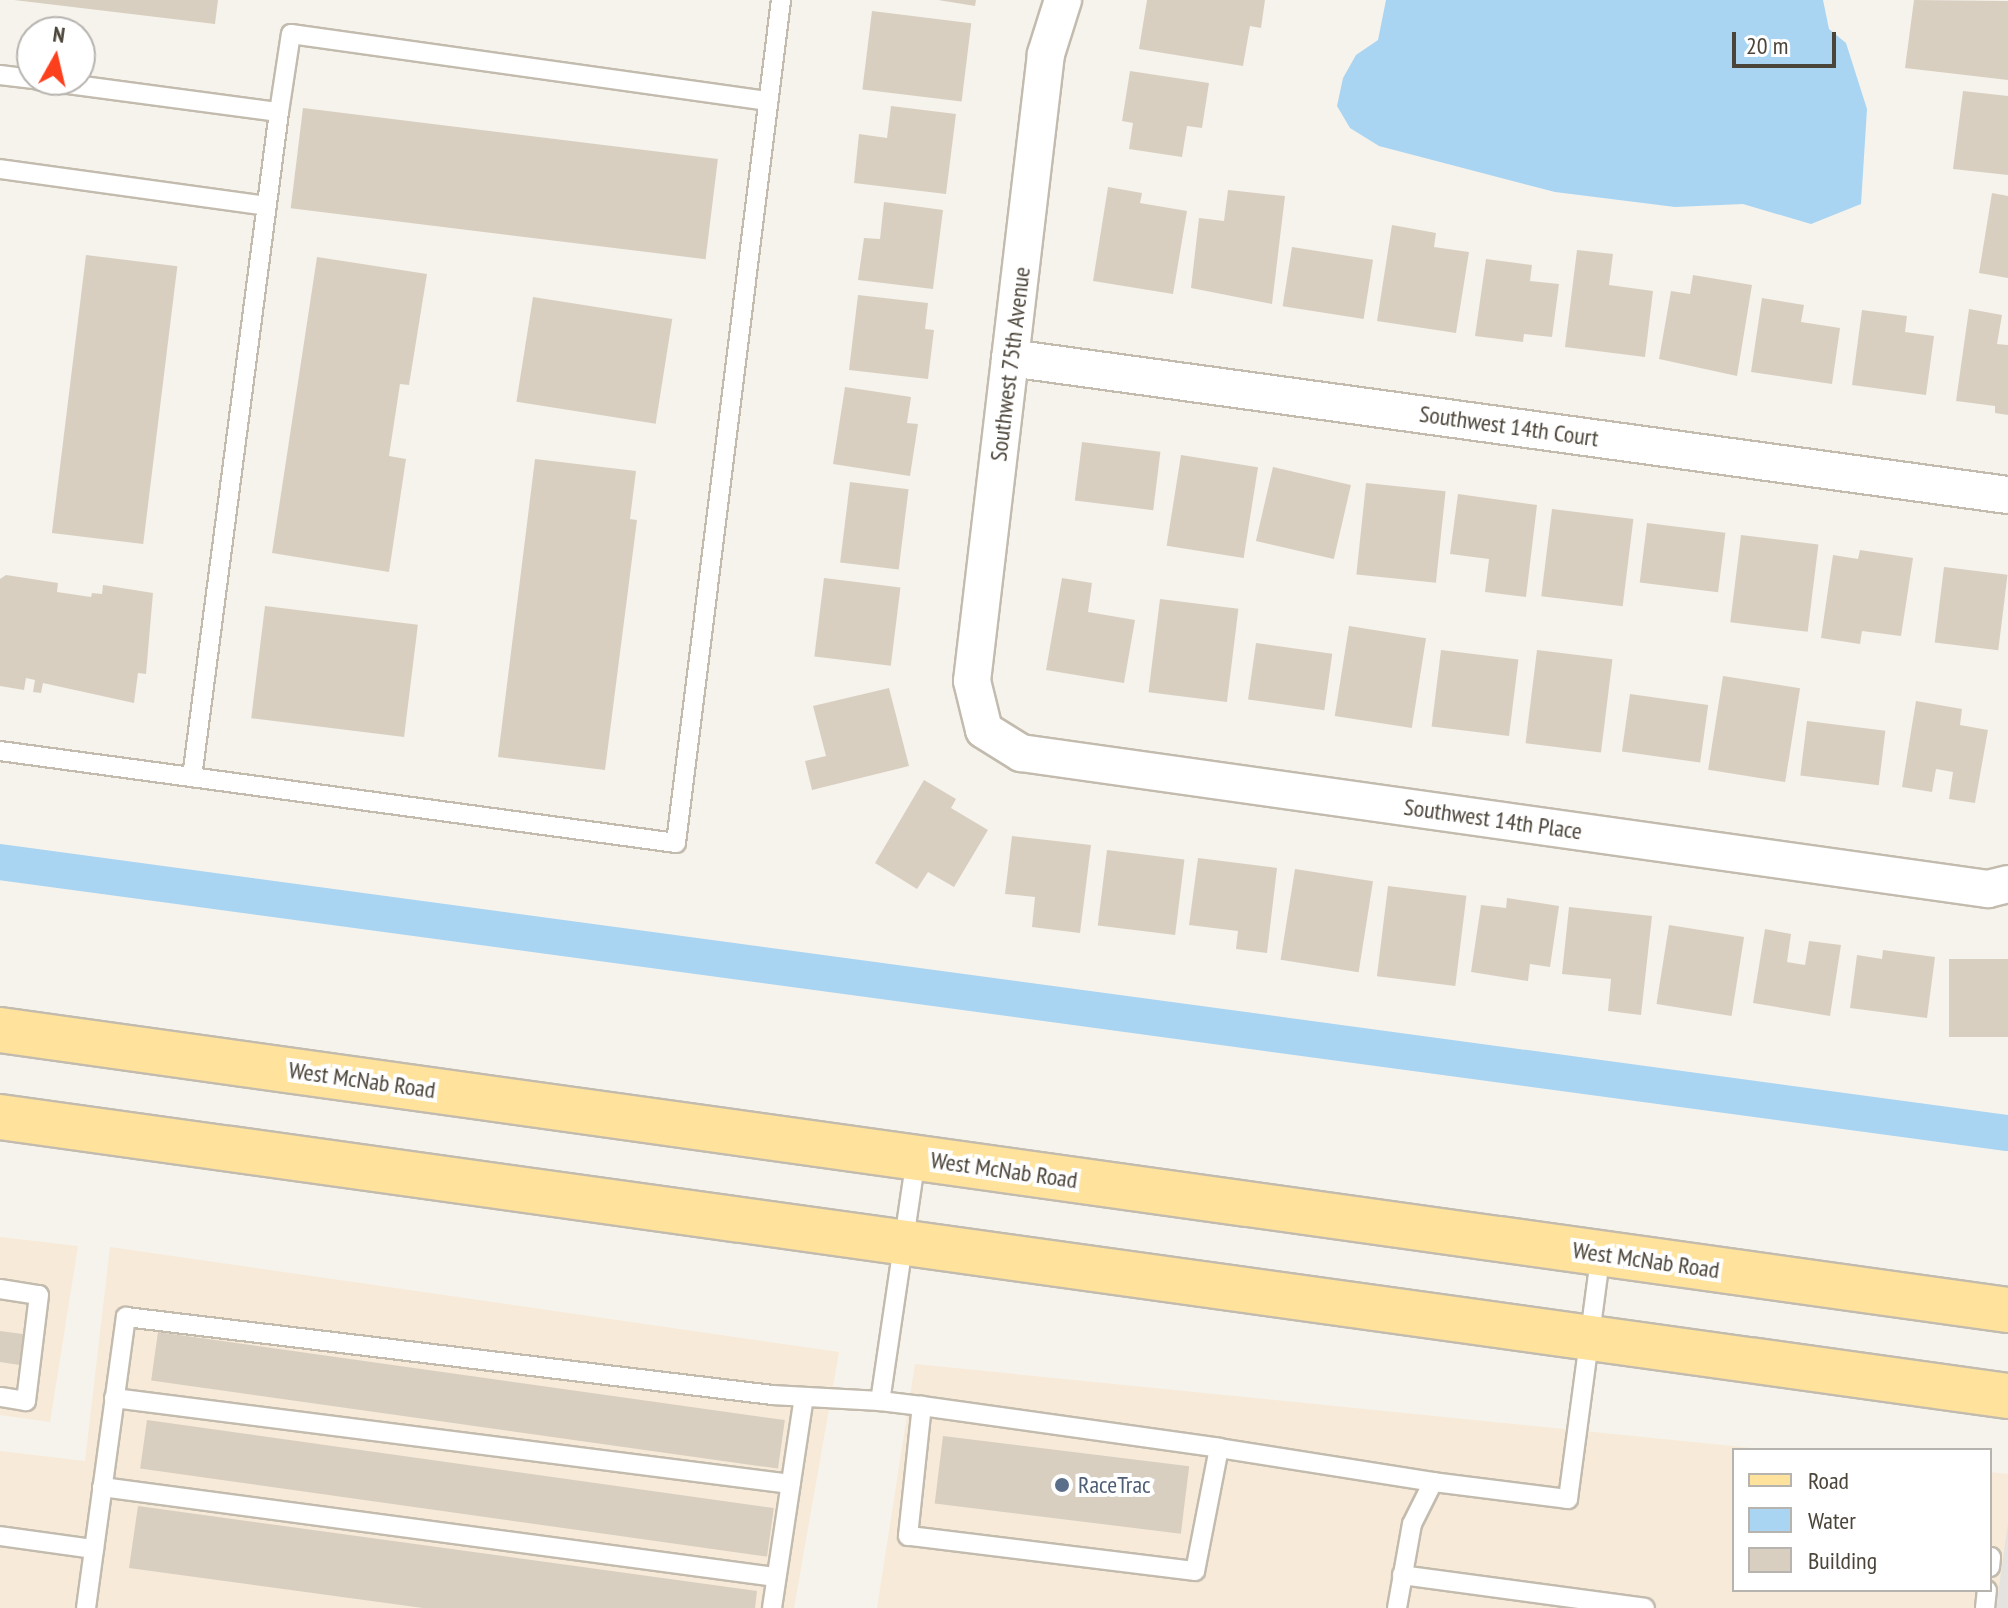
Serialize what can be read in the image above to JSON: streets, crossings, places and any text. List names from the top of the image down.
{
  "streets": {
    "main road": ["West McNab Road"],
    "street": ["Southwest 75th Avenue", "Southwest 14th Court", "Southwest 14th Place"]
  },
  "crossings": [
    ["Southwest 75th Avenue", "Southwest 14th Court"],
    ["Southwest 75th Avenue", "Southwest 14th Place"]
  ],
  "places": ["RaceTrac"],
  "legend": ["Road", "Water", "Building"],
  "scale_bar": "20 m",
  "north": "top"
}
